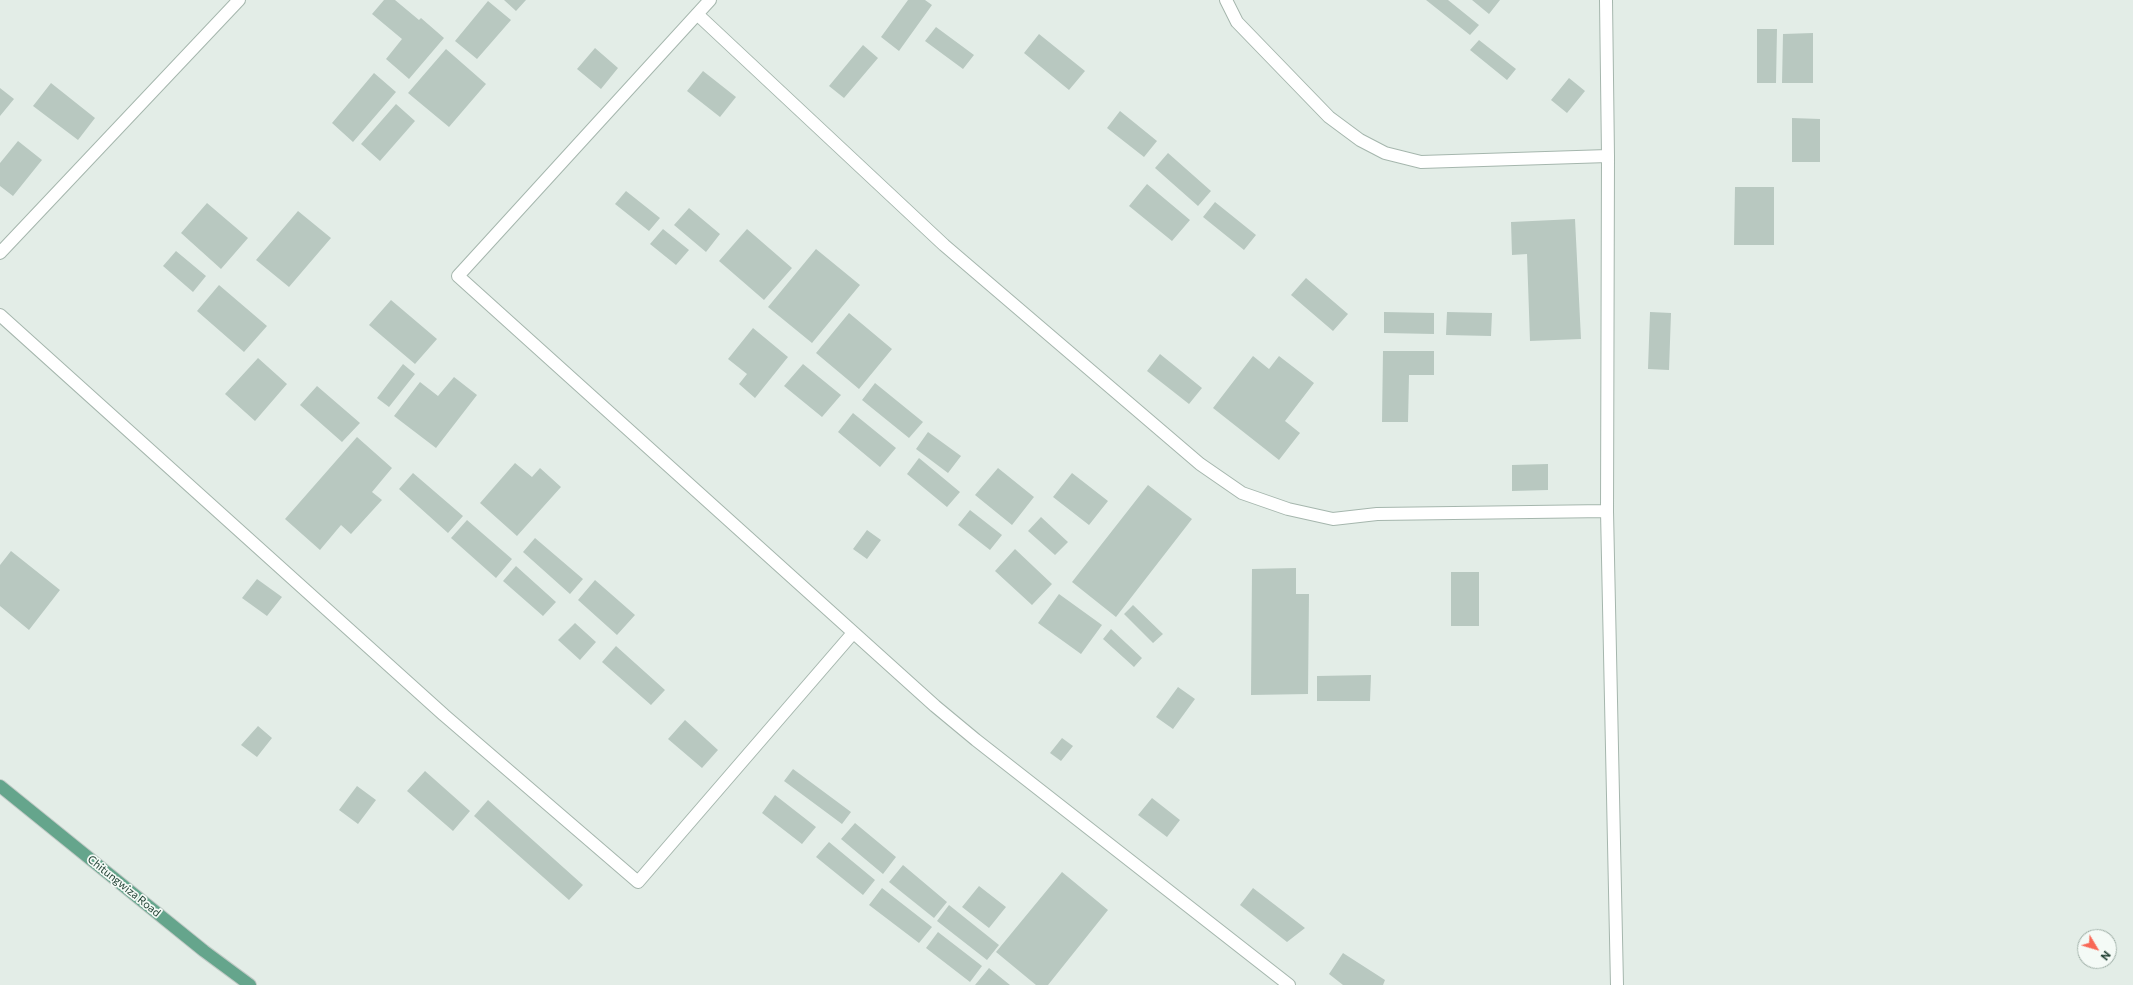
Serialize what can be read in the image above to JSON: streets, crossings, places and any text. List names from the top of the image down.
{
  "streets": {
    "main road": ["Chitungwiza Road"]
  },
  "north": "bottom right"
}
